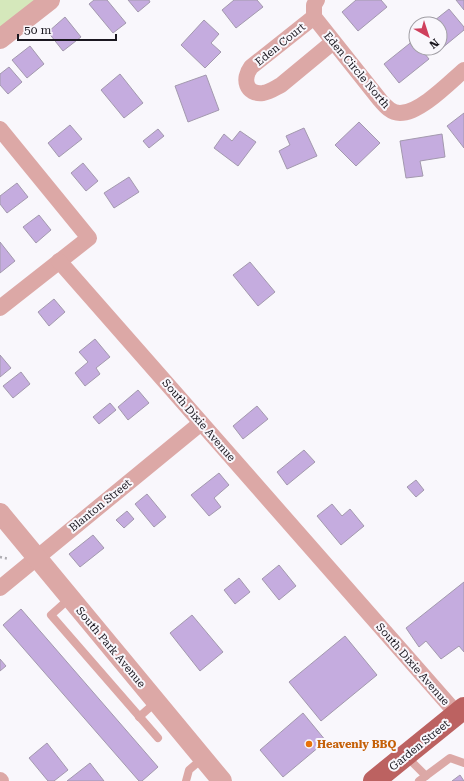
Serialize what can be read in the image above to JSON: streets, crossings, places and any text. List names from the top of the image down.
{
  "streets": {
    "main road": ["Garden Street"],
    "street": [
      "Eden Court",
      "Eden Circle North",
      "South Dixie Avenue",
      "Blanton Street",
      "South Park Avenue"
    ]
  },
  "crossings": [
    ["Eden Court", "Eden Circle North"],
    ["South Dixie Avenue", "Blanton Street"],
    ["South Dixie Avenue", "Garden Street"],
    ["Blanton Street", "South Park Avenue"]
  ],
  "places": ["Heavenly BBQ"],
  "scale_bar": "50 m",
  "north": "bottom right"
}
